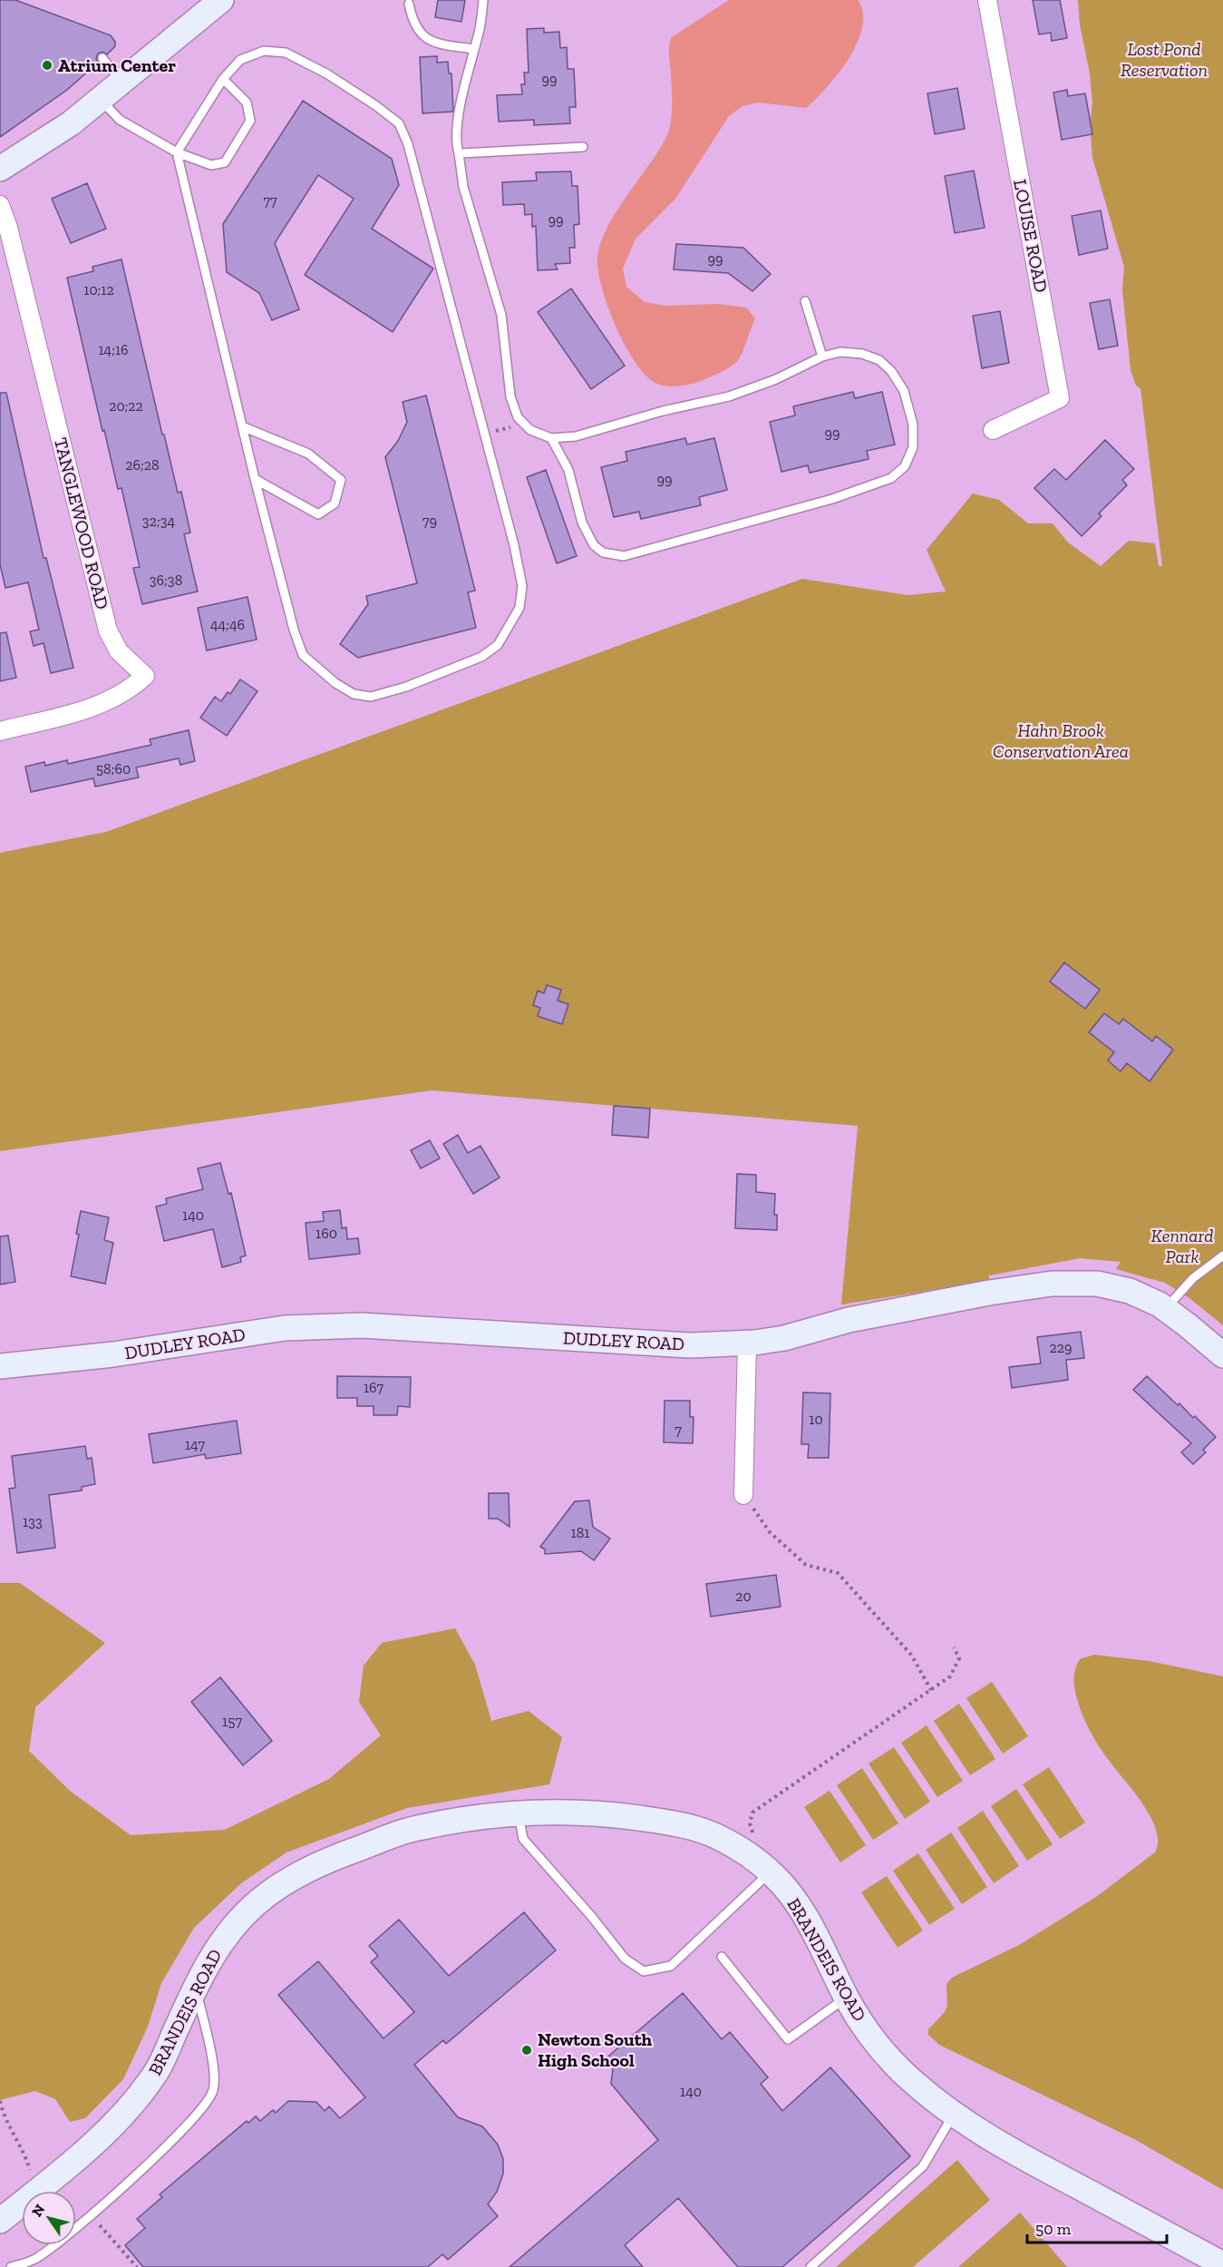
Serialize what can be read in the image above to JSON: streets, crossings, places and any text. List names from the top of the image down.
{
  "streets": {
    "street": [
      "LOUISE ROAD",
      "TANGLEWOOD ROAD",
      "DUDLEY ROAD",
      "BRANDEIS ROAD"
    ]
  },
  "parks": ["Lost Pond Reservation", "Hahn Brook Conservation Area", "Kennard Park"],
  "places": ["Atrium Center", "Newton South High School"],
  "house_numbers": [
    "99",
    "77",
    "99",
    "99",
    "10;12",
    "14;16",
    "20;22",
    "99",
    "26;28",
    "99",
    "32;34",
    "79",
    "36;38",
    "44;46",
    "58;60",
    "140",
    "160",
    "229",
    "167",
    "10",
    "7",
    "147",
    "133",
    "181",
    "20",
    "157",
    "140"
  ],
  "scale_bar": "50 m",
  "north": "top left"
}
